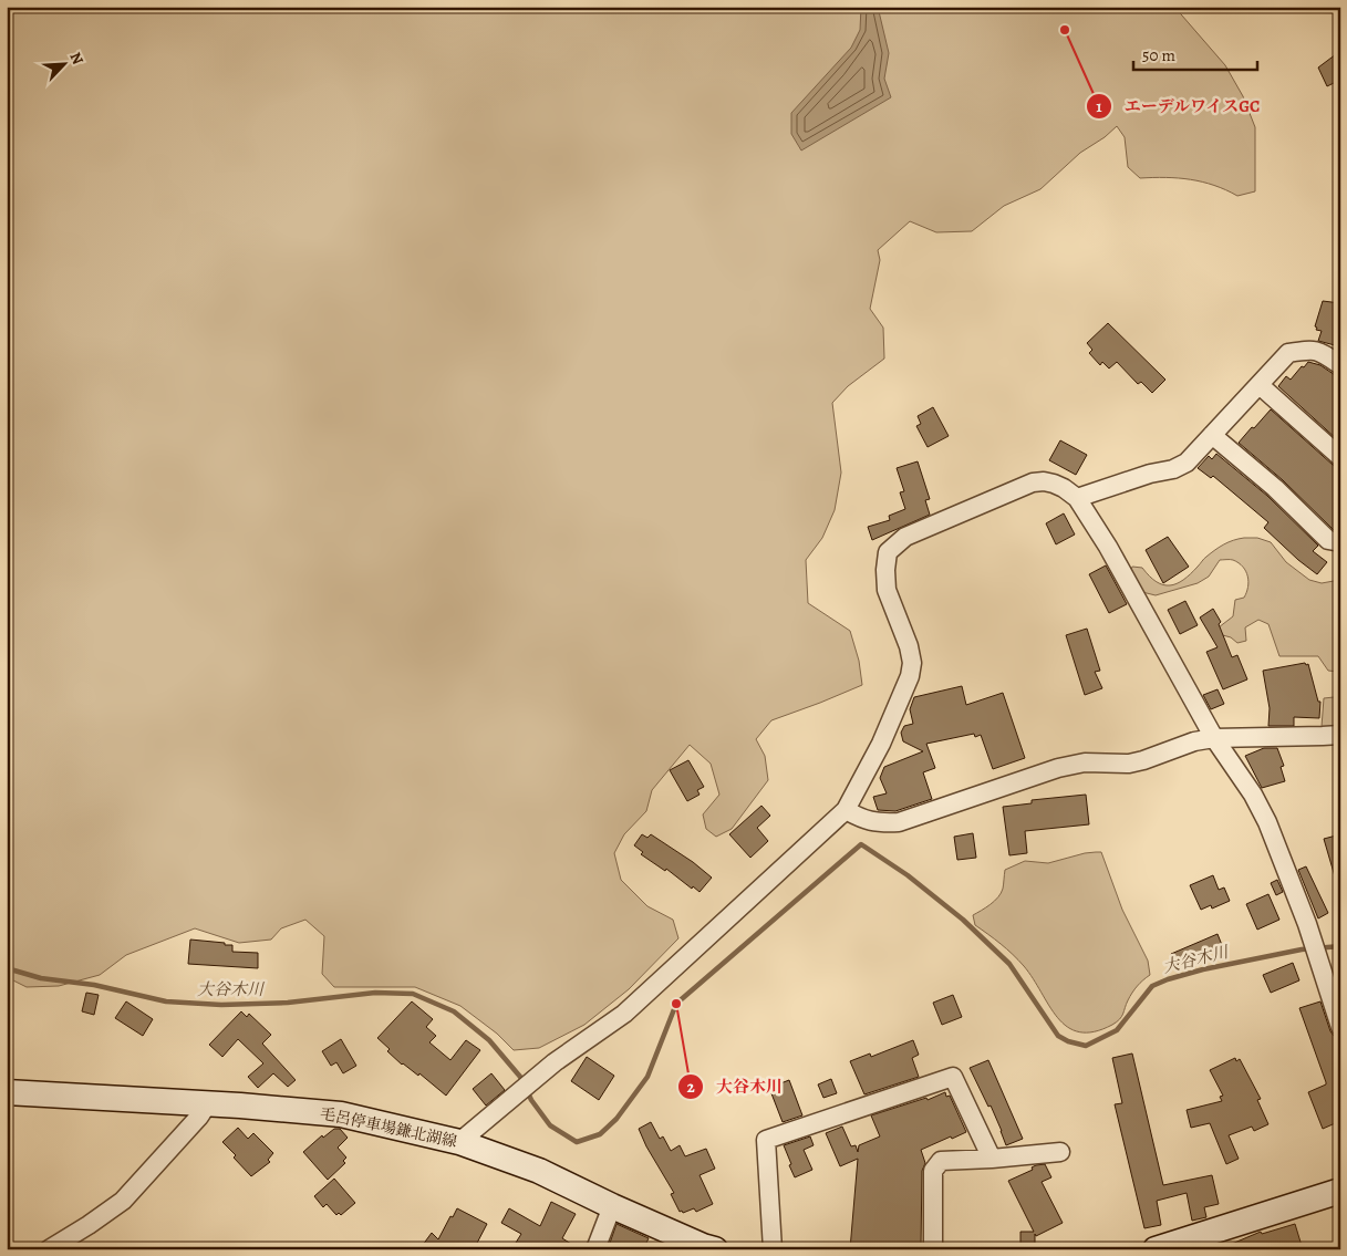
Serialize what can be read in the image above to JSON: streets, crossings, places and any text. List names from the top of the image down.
{
  "streets": {
    "main road": ["毛呂停車場鎌北湖線"]
  },
  "water": ["大谷木川"],
  "places": ["エーデルワイスGC", "大谷木川"],
  "scale_bar": "50 m",
  "north": "top right"
}
